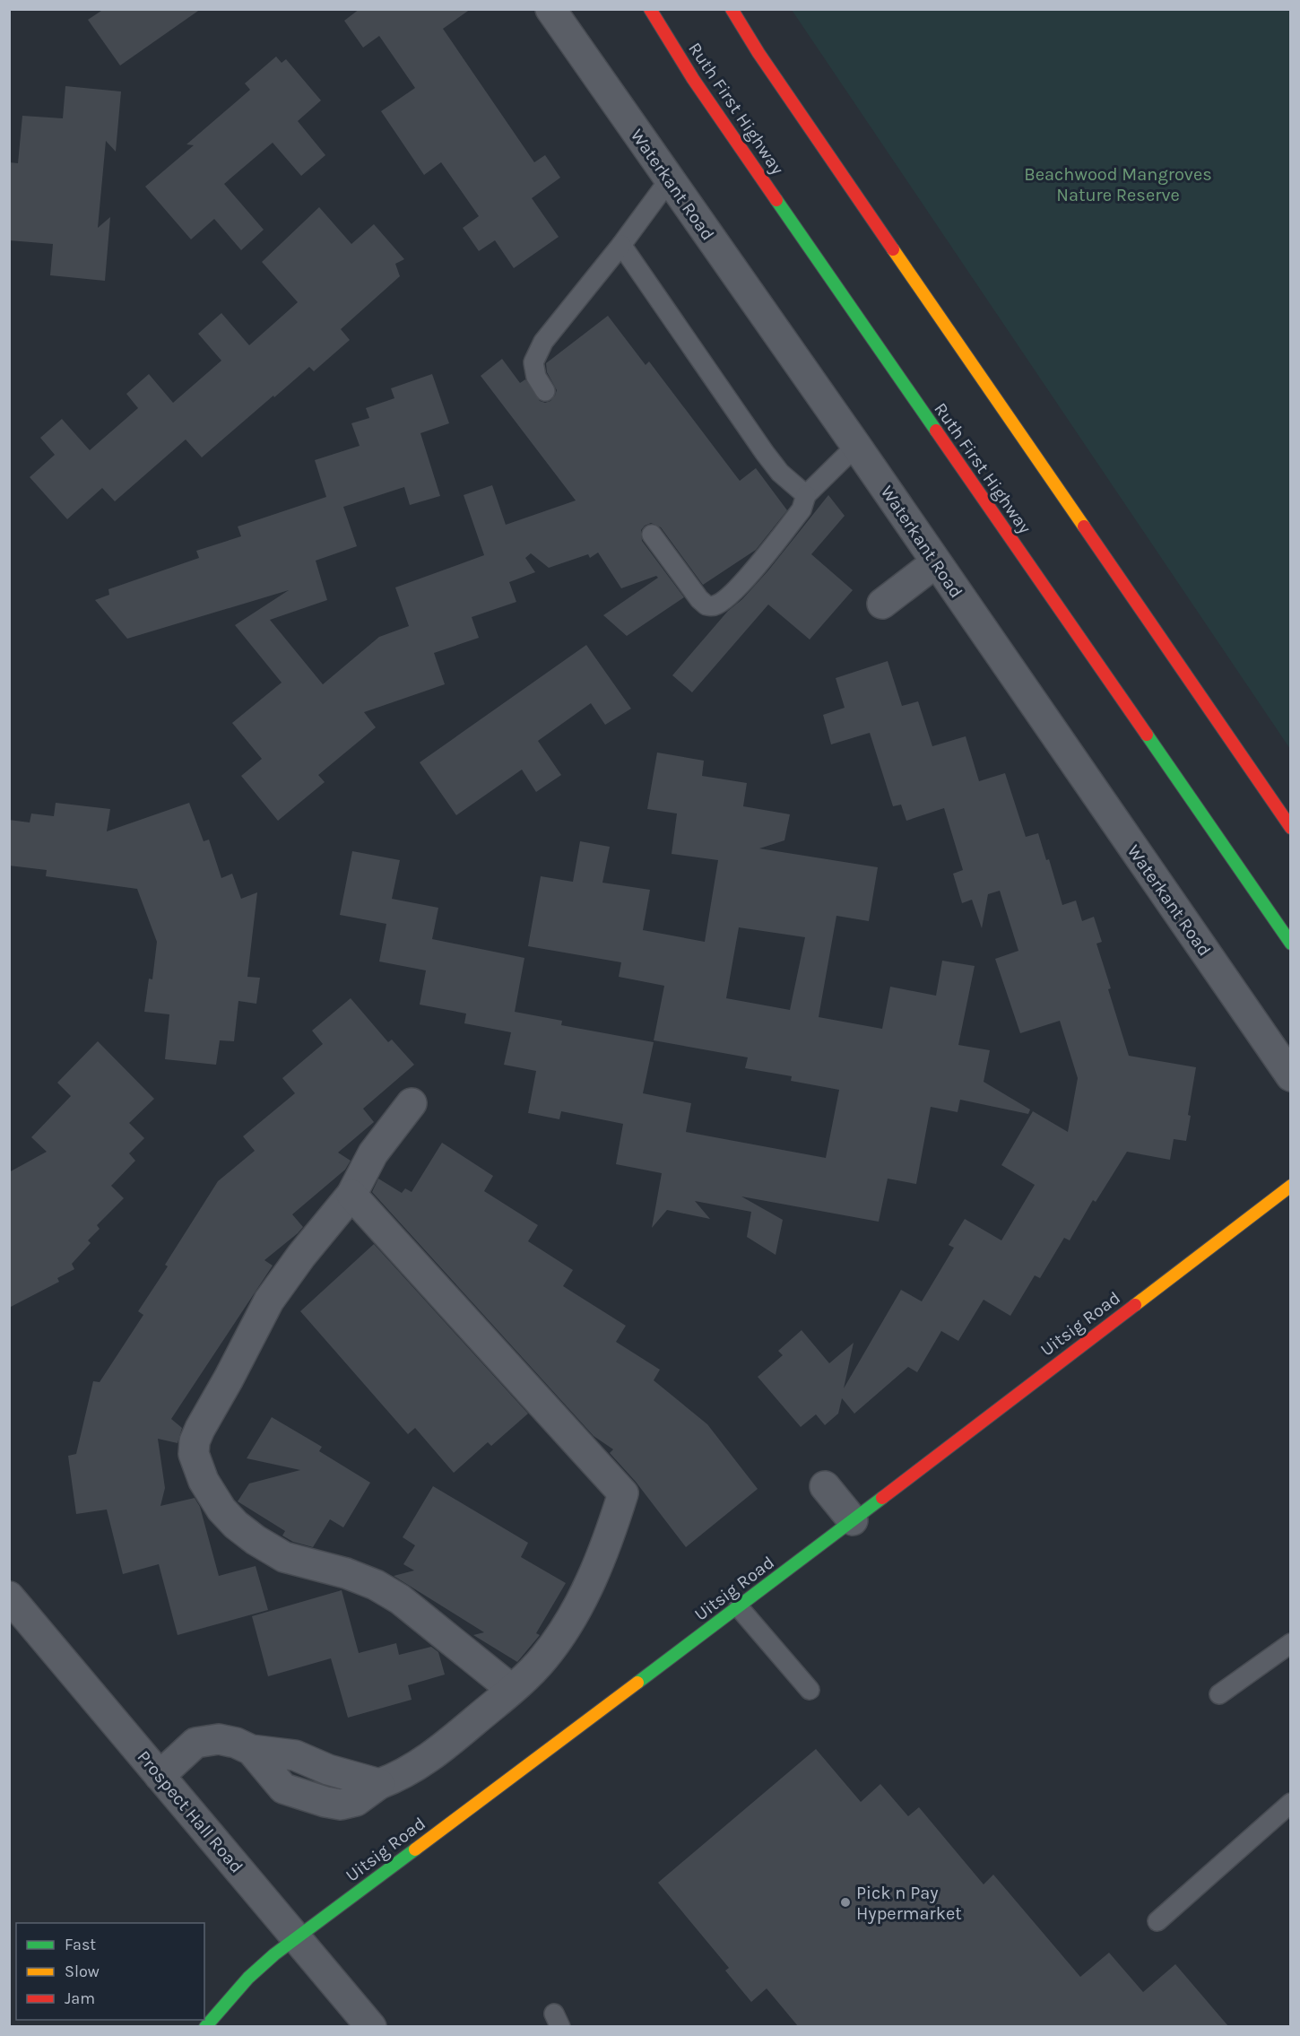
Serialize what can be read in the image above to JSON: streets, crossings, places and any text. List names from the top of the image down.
{
  "streets": {
    "main road": ["Ruth First Highway", "Uitsig Road"],
    "street": ["Waterkant Road", "Prospect Hall Road"]
  },
  "crossings": [
    ["Uitsig Road", "Prospect Hall Road"]
  ],
  "parks": ["Beachwood Mangroves Nature Reserve"],
  "places": ["Pick n Pay Hypermarket"],
  "legend": ["Fast", "Slow", "Jam"]
}
